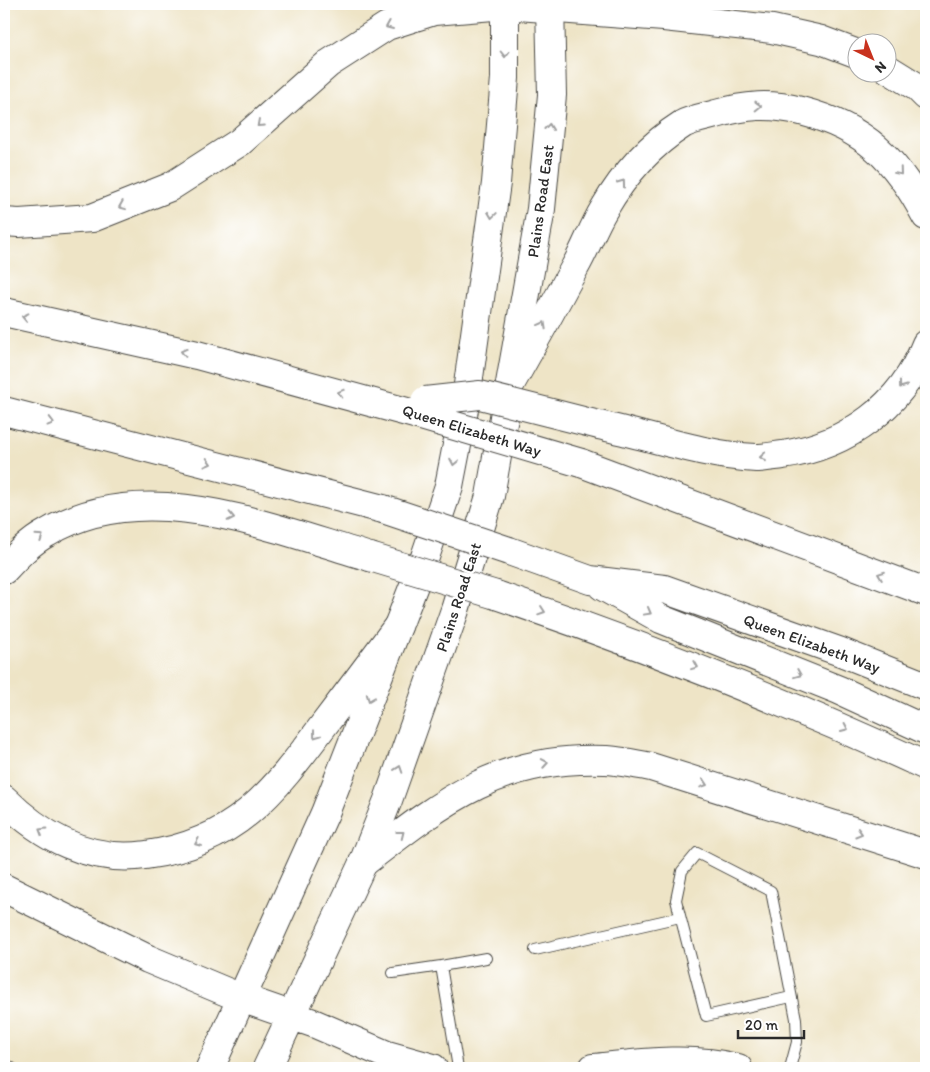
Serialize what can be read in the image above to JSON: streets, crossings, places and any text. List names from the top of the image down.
{
  "streets": {
    "main road": ["Plains Road East", "Queen Elizabeth Way"]
  },
  "scale_bar": "20 m",
  "north": "bottom right"
}
